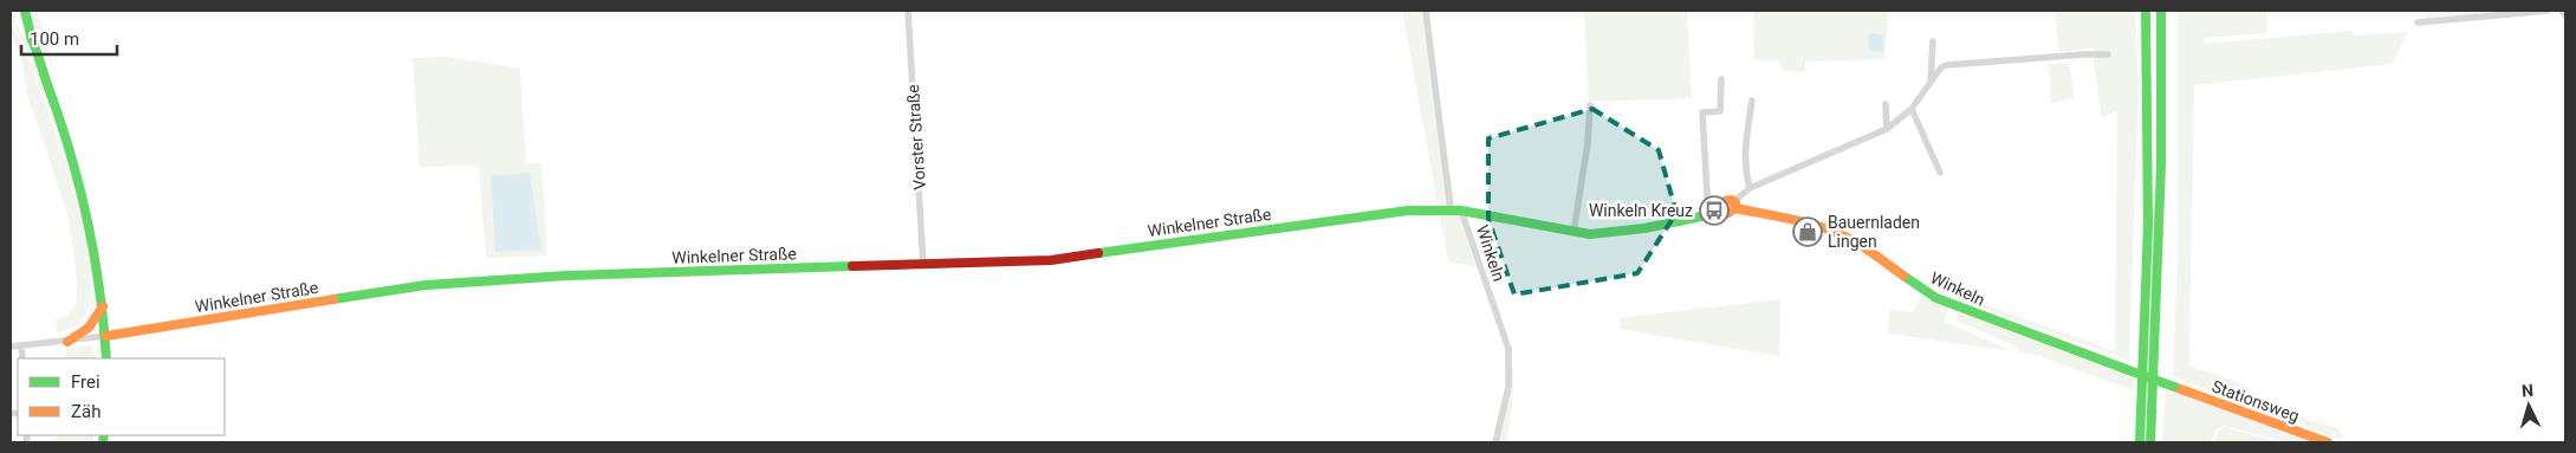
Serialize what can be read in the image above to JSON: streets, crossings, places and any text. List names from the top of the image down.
{
  "streets": {
    "main road": ["Winkelner Straße", "Winkeln", "Stationsweg"],
    "street": ["Vorster Straße"]
  },
  "crossings": [
    ["Vorster Straße", "Winkelner Straße"],
    ["Winkelner Straße", "Winkeln"],
    ["Winkeln", "Stationsweg"]
  ],
  "places": {
    "bus stop": ["Winkeln Kreuz"],
    "shop": ["Bauernladen Lingen"]
  },
  "legend": ["Frei", "Zäh"],
  "scale_bar": "100 m",
  "north": "top"
}
